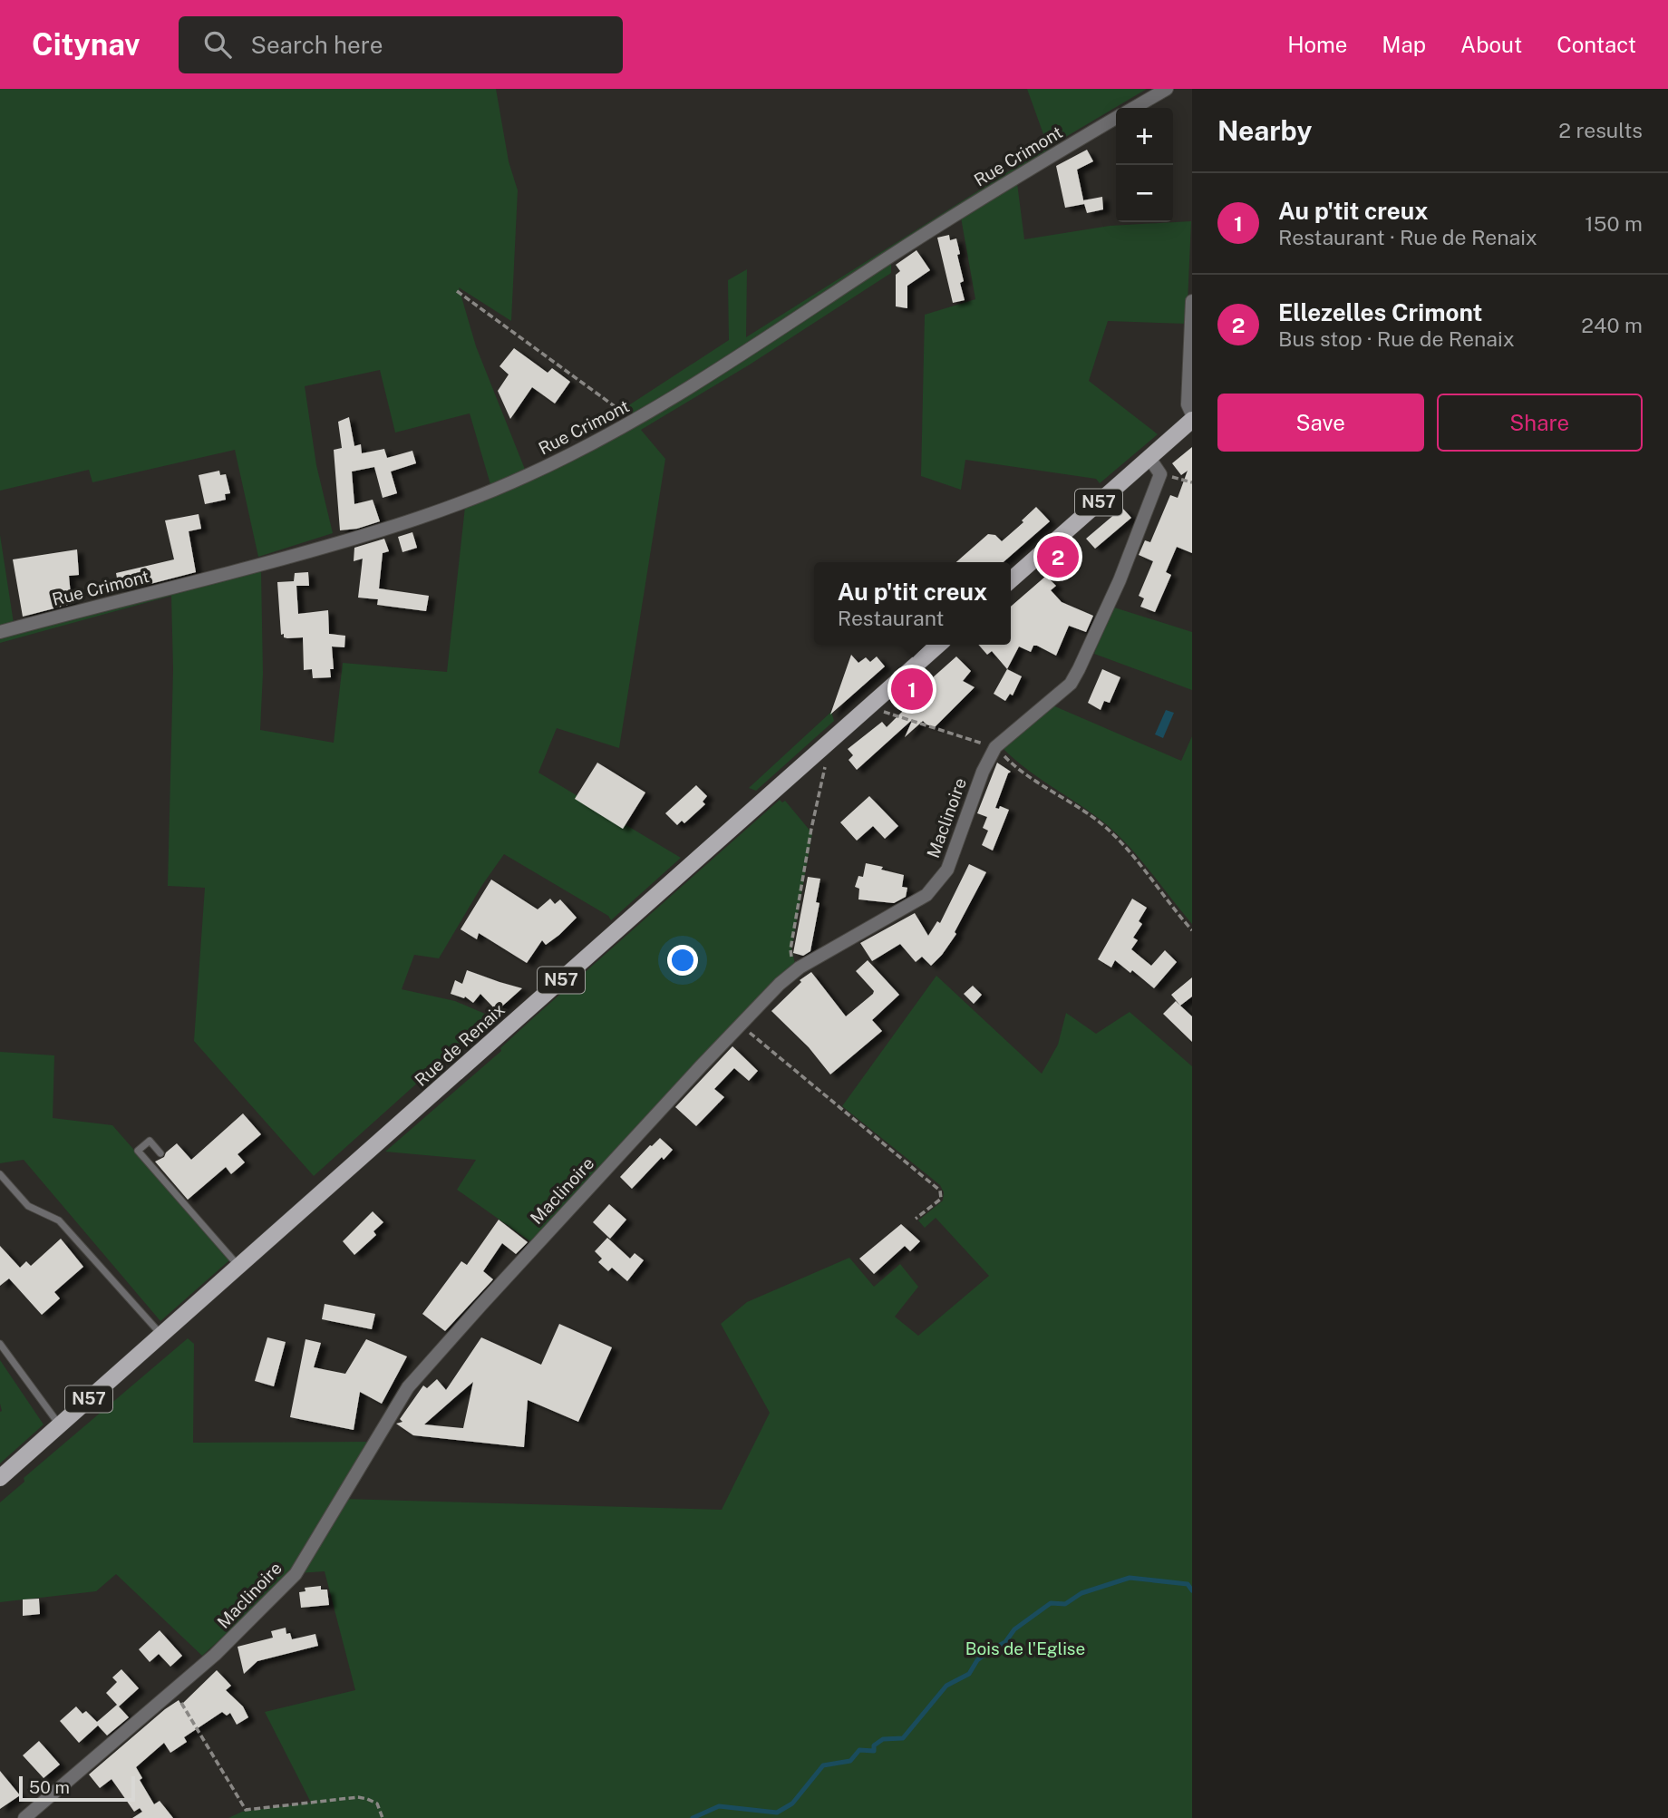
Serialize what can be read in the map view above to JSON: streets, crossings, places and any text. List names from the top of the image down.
{
  "streets": {
    "main road": ["N57", "Rue de Renaix"],
    "street": ["Rue Crimont", "Maclinoire"]
  },
  "parks": ["Bois de l'Eglise"],
  "scale_bar": "50 m",
  "page": {
    "header": "Citynav",
    "search": "Search here",
    "nav": [
      "Home",
      "Map",
      "About",
      "Contact"
    ],
    "heading": ["Nearby", "2 results"],
    "map_buttons": ["+", "−"],
    "list": [
      {
        "mark": "1",
        "name": "Au p'tit creux",
        "note": "Restaurant · Rue de Renaix",
        "value": "150 m"
      },
      {
        "mark": "2",
        "name": "Ellezelles Crimont",
        "note": "Bus stop · Rue de Renaix",
        "value": "240 m"
      }
    ],
    "buttons": ["Save", "Share"],
    "pins": ["2", "1"],
    "popup": ["Au p'tit creux", "Restaurant"],
    "scale": "50 m"
  }
}
